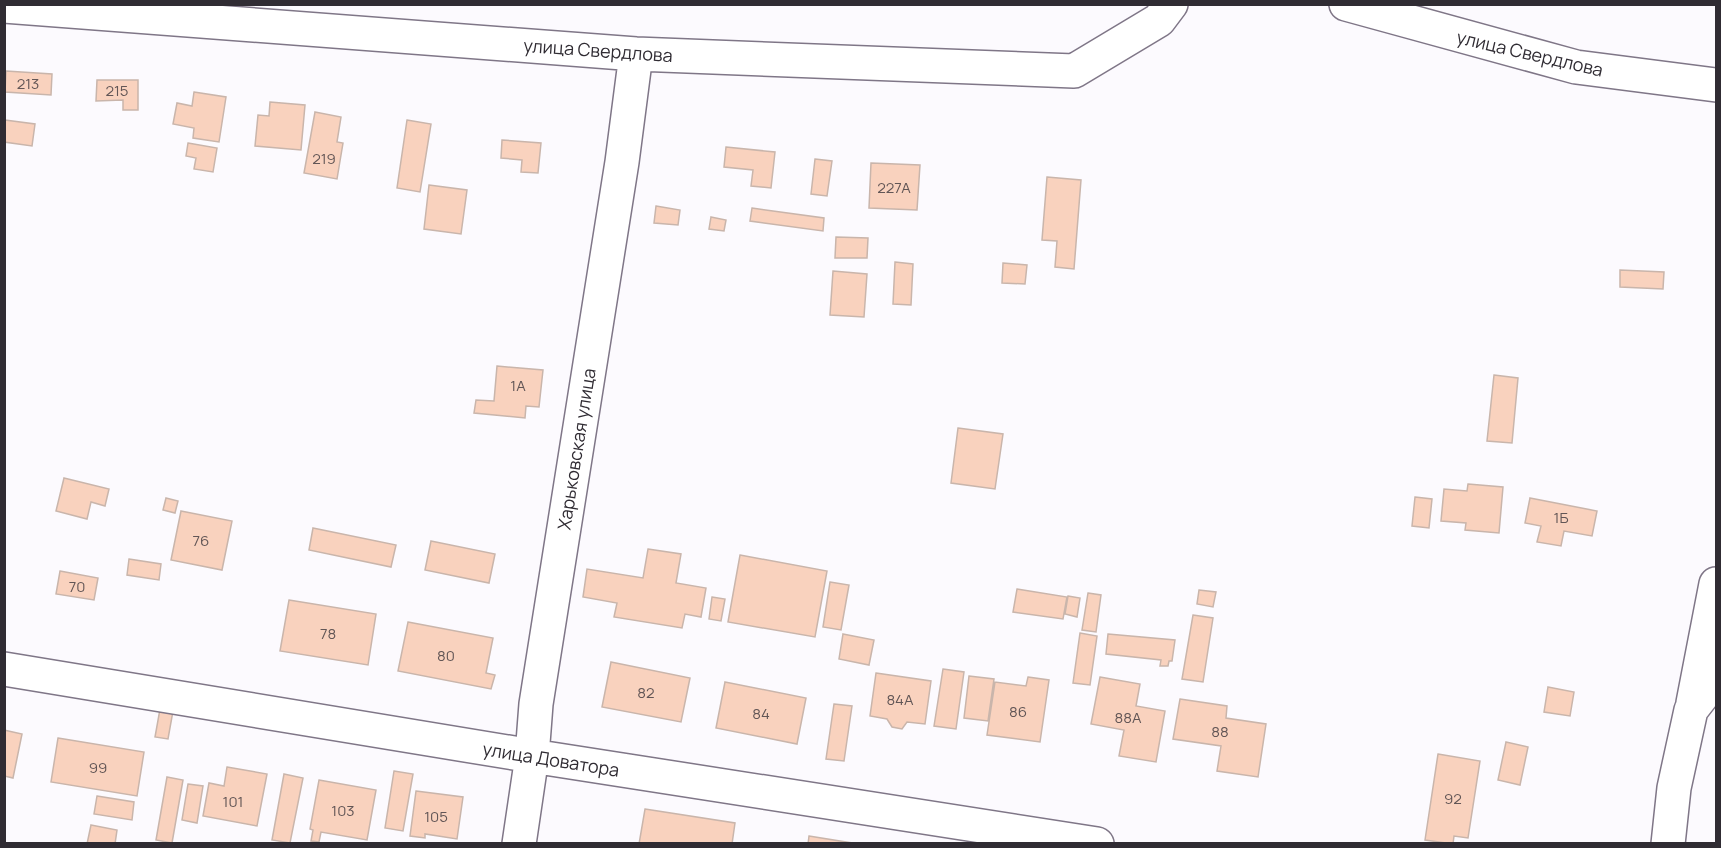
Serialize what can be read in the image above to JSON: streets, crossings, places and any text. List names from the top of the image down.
{
  "streets": {
    "street": ["улица Свердлова", "Харьковская улица", "улица Доватора"]
  },
  "crossings": [
    ["улица Свердлова", "Харьковская улица"],
    ["Харьковская улица", "улица Доватора"]
  ],
  "house_numbers": [
    "213",
    "215",
    "219",
    "227А",
    "1А",
    "1Б",
    "76",
    "70",
    "78",
    "80",
    "82",
    "84А",
    "86",
    "84",
    "88А",
    "88",
    "99",
    "92",
    "101",
    "103",
    "105"
  ]
}
